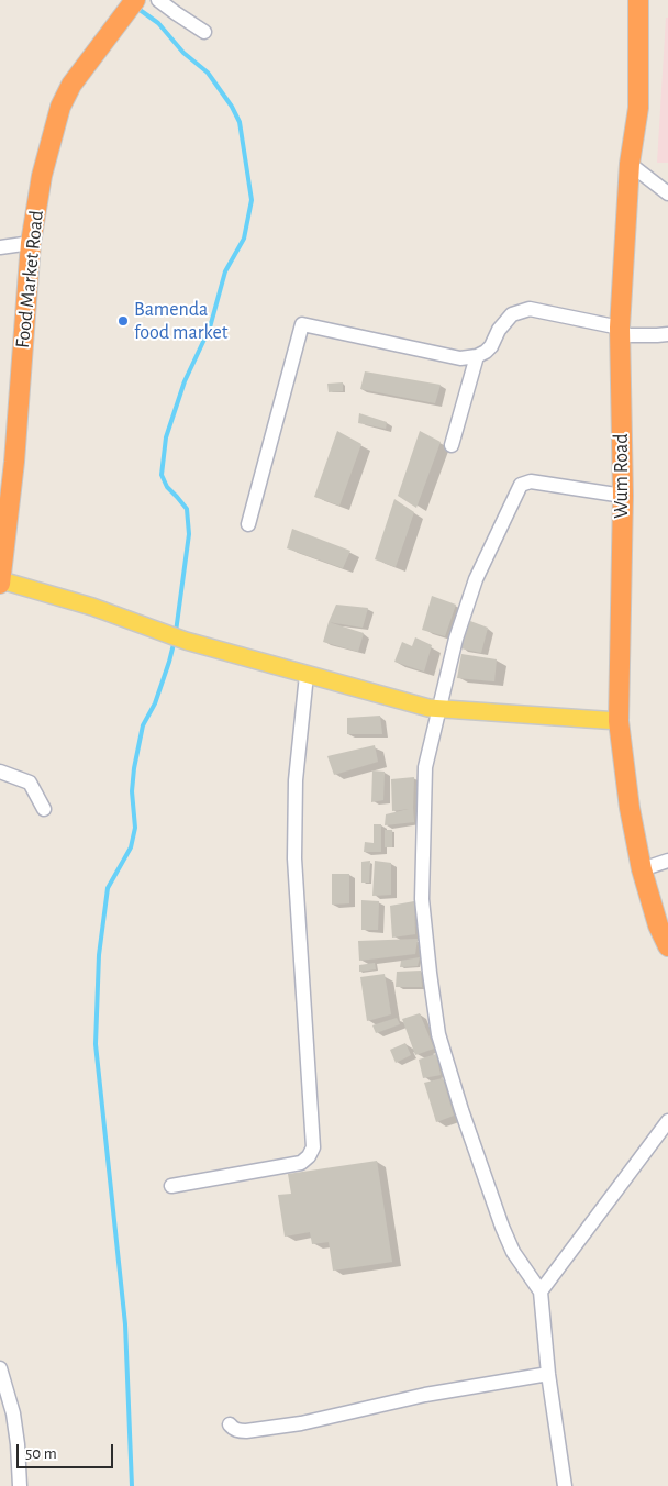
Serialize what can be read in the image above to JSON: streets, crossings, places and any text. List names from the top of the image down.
{
  "streets": {
    "highway": ["Food Market Road", "Wum Road"]
  },
  "places": ["Bamenda food market"],
  "scale_bar": "50 m"
}
